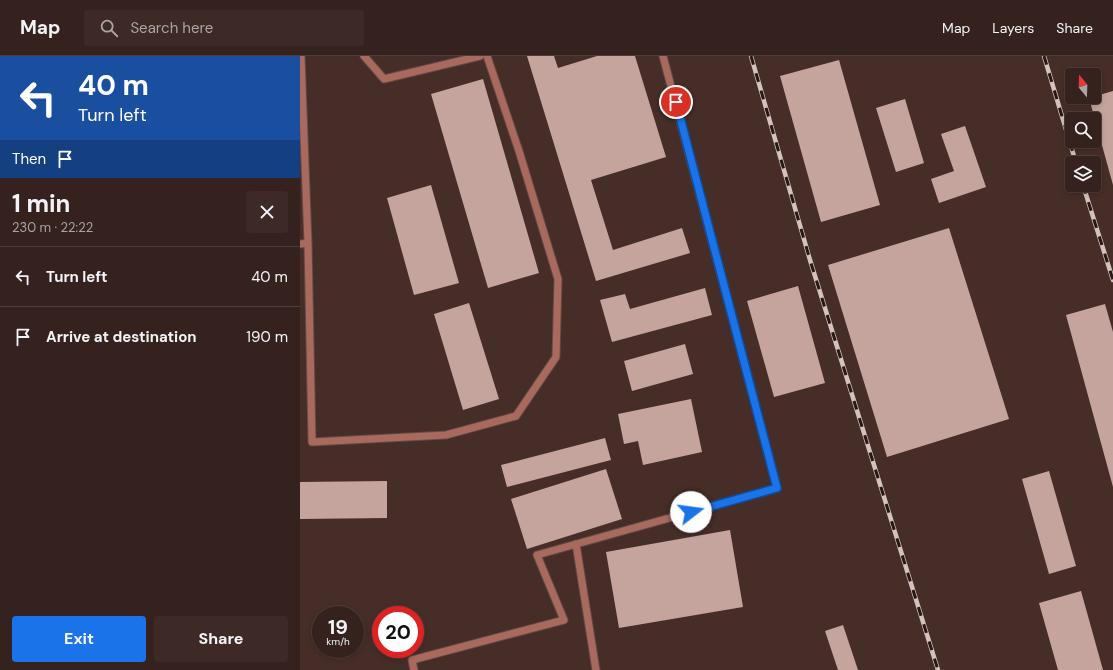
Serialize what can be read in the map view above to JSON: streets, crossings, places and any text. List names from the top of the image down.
{
  "north": "top",
  "page": {
    "header": "Map",
    "search": "Search here",
    "nav": ["Map", "Layers", "Share"],
    "turn": ["40 m", "Turn left"],
    "then": "Then",
    "heading": ["1 min", "230 m · 22:22"],
    "list": [
      {
        "name": "Turn left",
        "value": "40 m"
      },
      {
        "name": "Arrive at destination",
        "value": "190 m"
      }
    ],
    "speed": "19 km/h",
    "limit": "20",
    "buttons": ["Exit", "Share"]
  }
}
